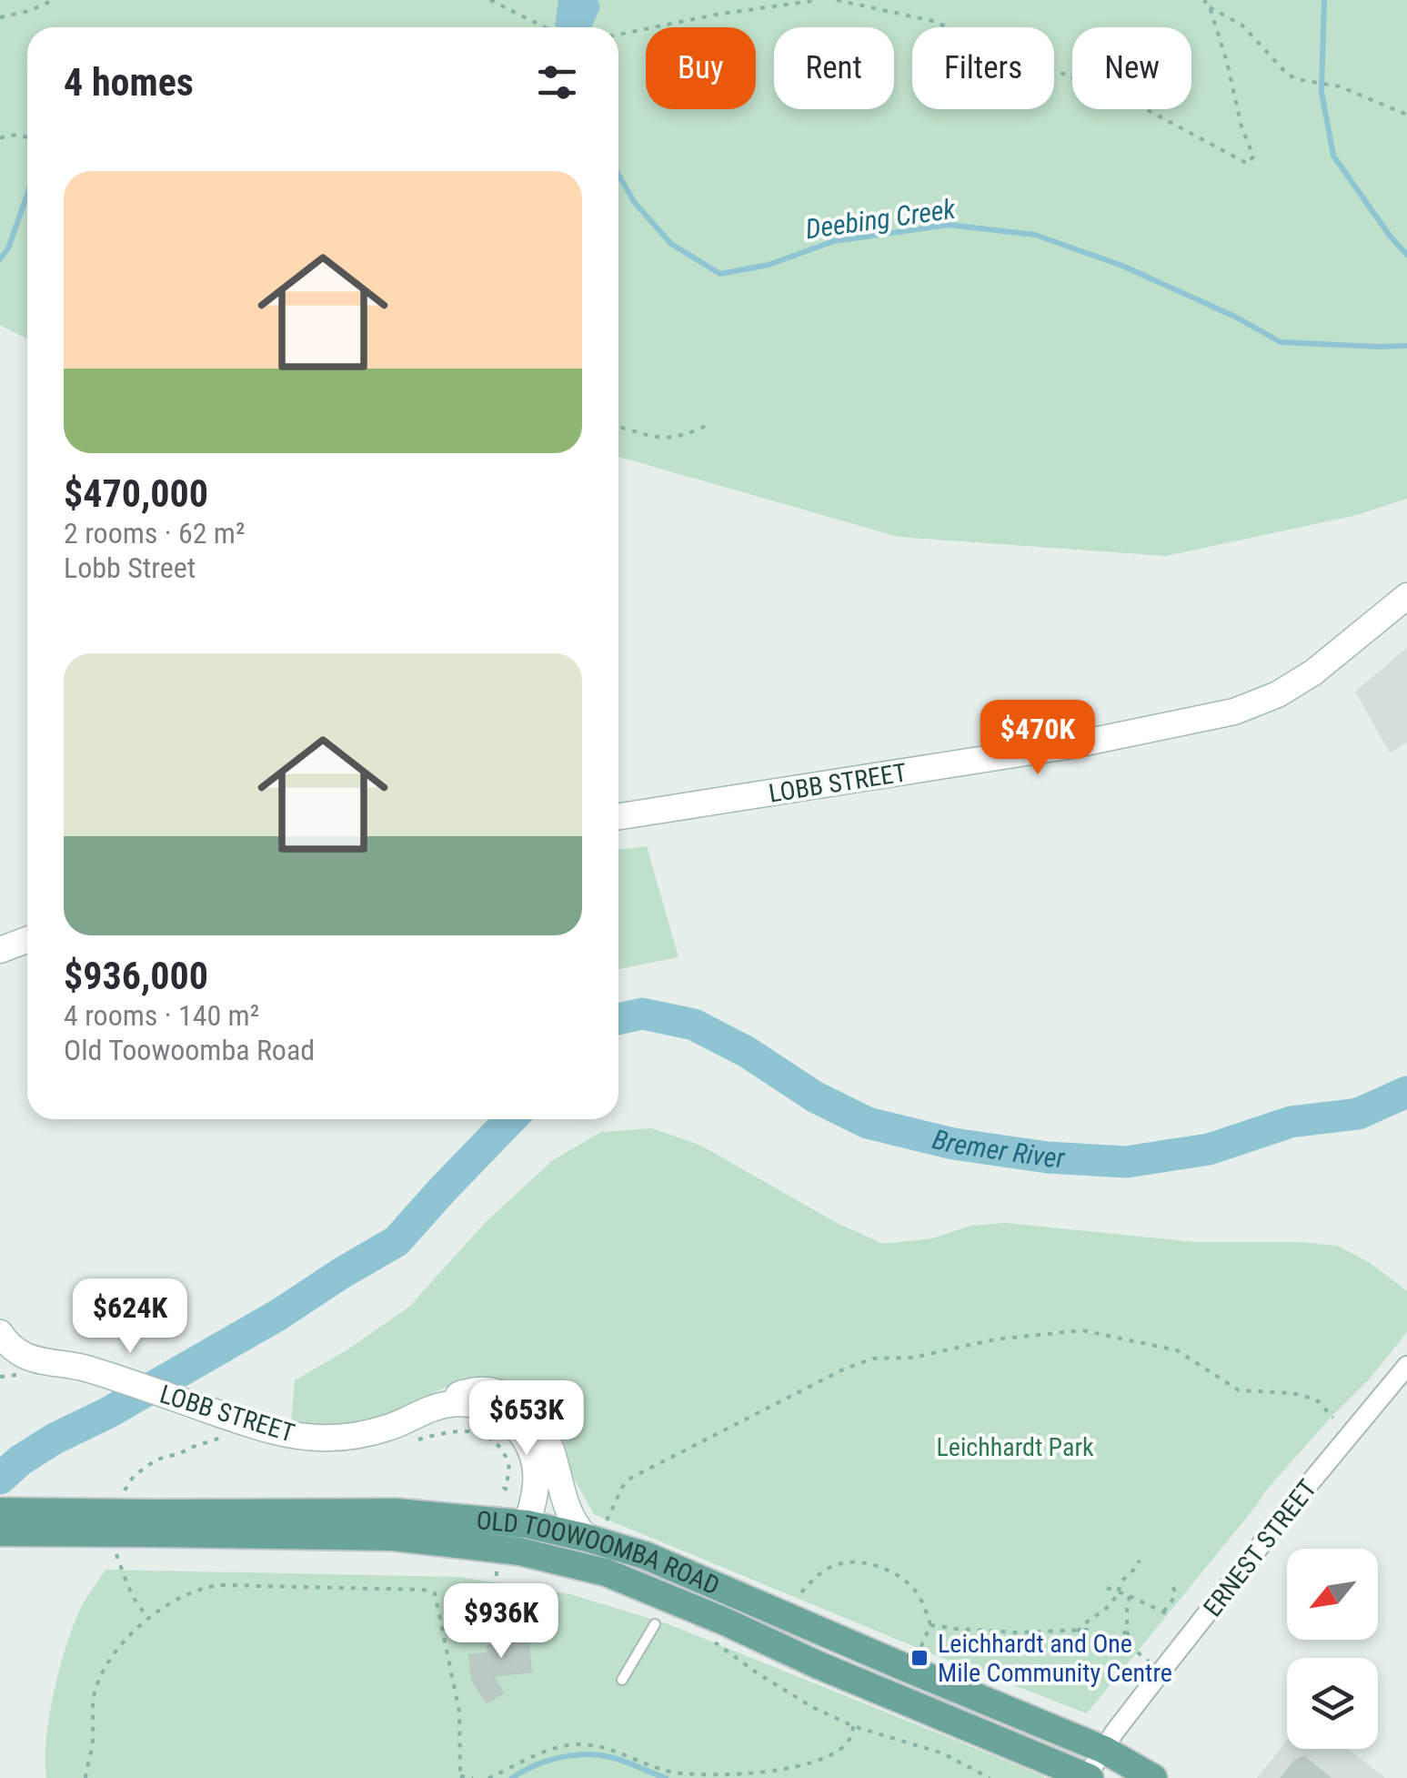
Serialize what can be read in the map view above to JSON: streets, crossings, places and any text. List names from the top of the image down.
{
  "streets": {
    "main road": ["LOBB STREET", "OLD TOOWOOMBA ROAD"],
    "street": ["ERNEST STREET"]
  },
  "crossings": [
    ["LOBB STREET", "OLD TOOWOOMBA ROAD"],
    ["ERNEST STREET", "OLD TOOWOOMBA ROAD"]
  ],
  "water": ["Deebing Creek", "Bremer River"],
  "parks": ["Leichhardt Park"],
  "places": {
    "transit": ["Leichhardt and One Mile Community Centre"]
  },
  "north": "bottom left",
  "page": {
    "chip": [
      "Buy",
      "Rent",
      "Filters",
      "New"
    ],
    "heading": "4 homes",
    "list": [
      {
        "name": "$470,000",
        "note": "2 rooms · 62 m² · Lobb Street"
      },
      {
        "name": "$936,000",
        "note": "4 rooms · 140 m² · Old Toowoomba Road"
      }
    ],
    "price": [
      "$470K",
      "$624K",
      "$653K",
      "$936K"
    ]
  }
}
